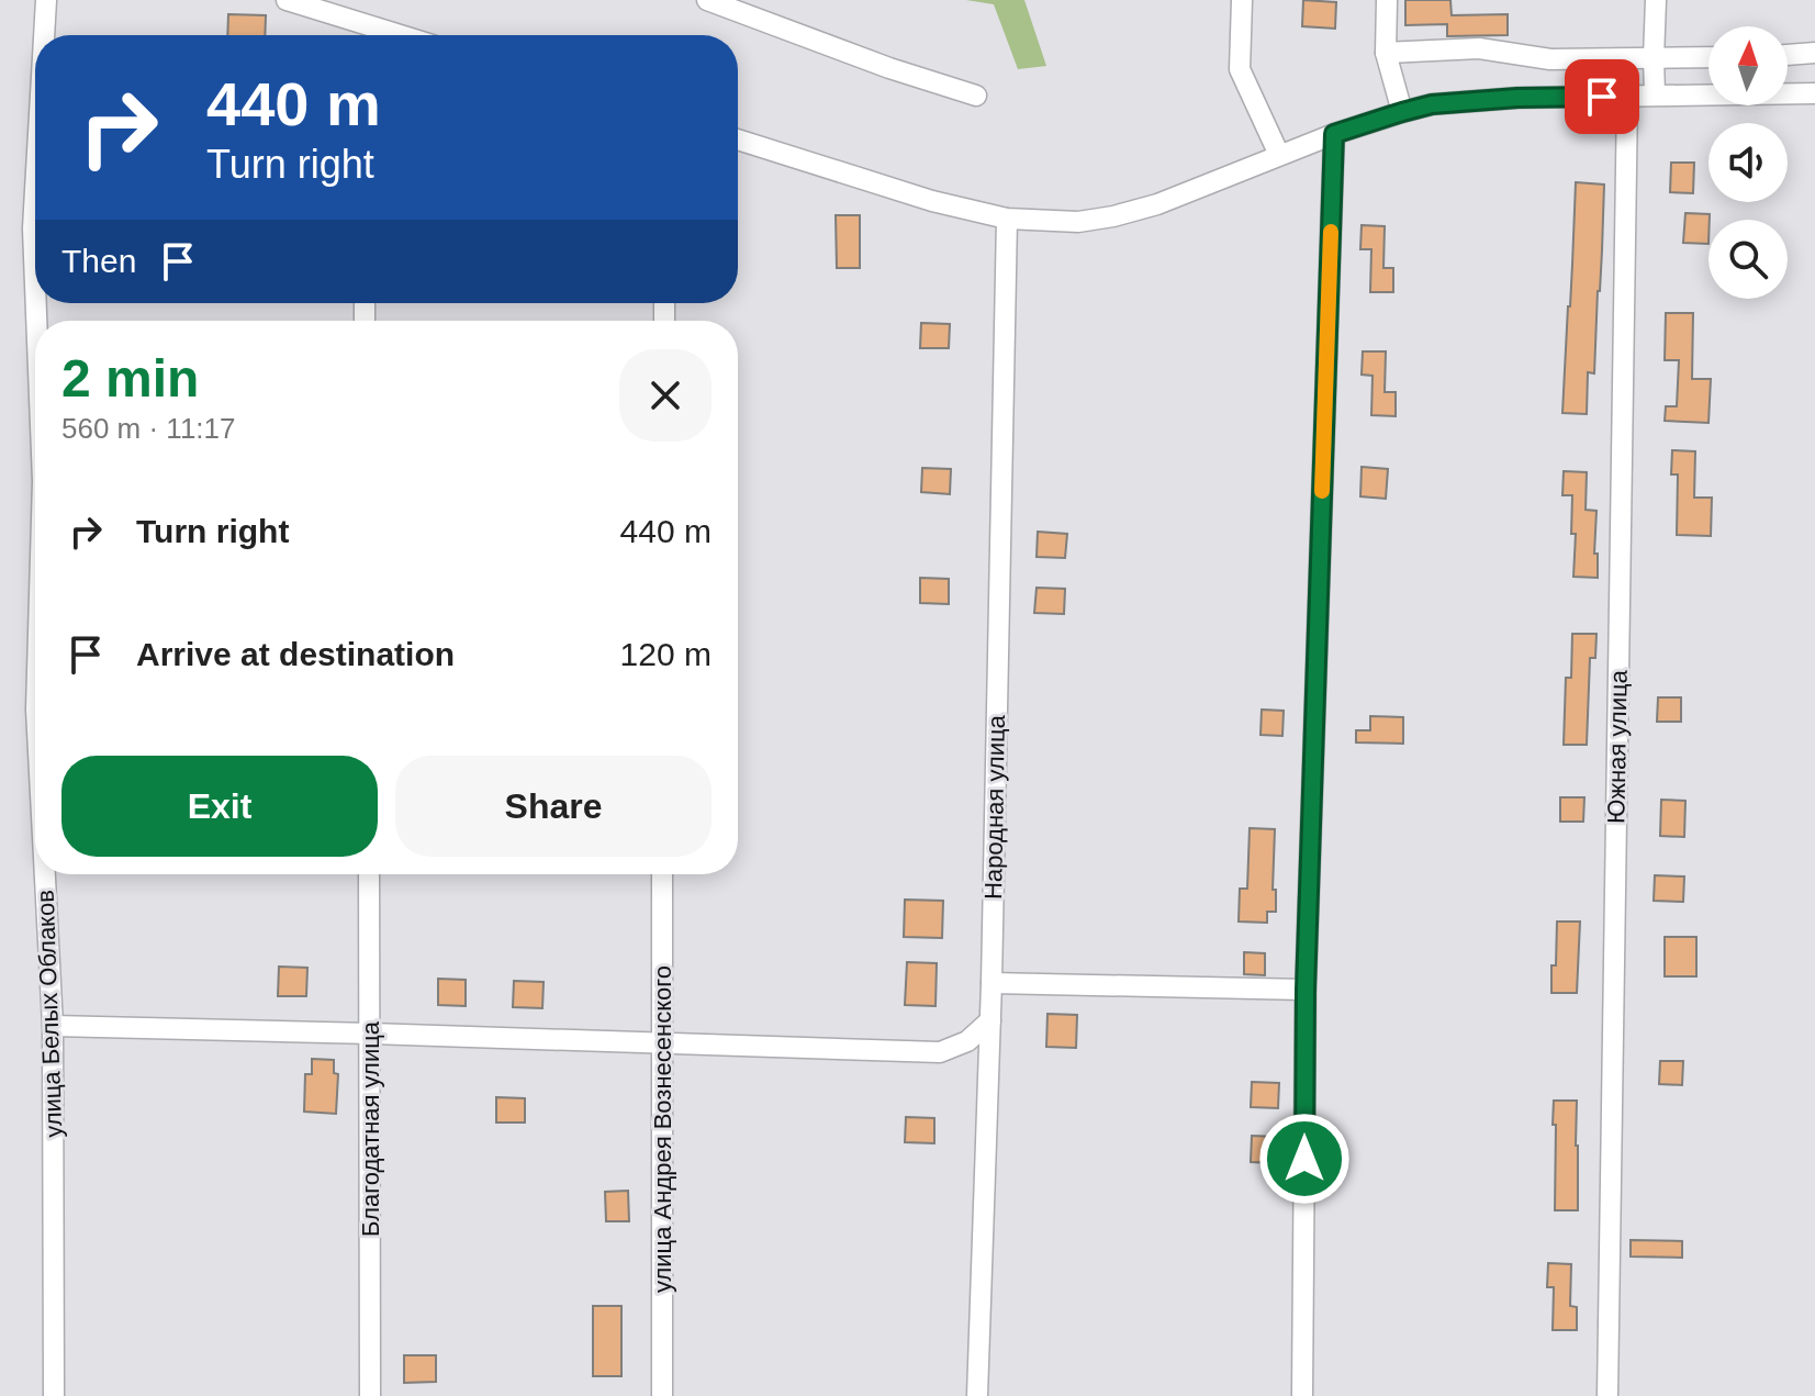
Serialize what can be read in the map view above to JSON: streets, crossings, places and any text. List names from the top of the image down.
{
  "streets": {
    "street": [
      "Южная улица",
      "Народная улица",
      "улица Белых Облаков",
      "Благодатная улица",
      "улица Андрея Вознесенского"
    ]
  },
  "north": "top",
  "page": {
    "turn": ["440 m", "Turn right"],
    "then": "Then",
    "heading": ["2 min", "560 m · 11:17"],
    "list": [
      {
        "name": "Turn right",
        "value": "440 m"
      },
      {
        "name": "Arrive at destination",
        "value": "120 m"
      }
    ],
    "buttons": ["Exit", "Share"]
  }
}
